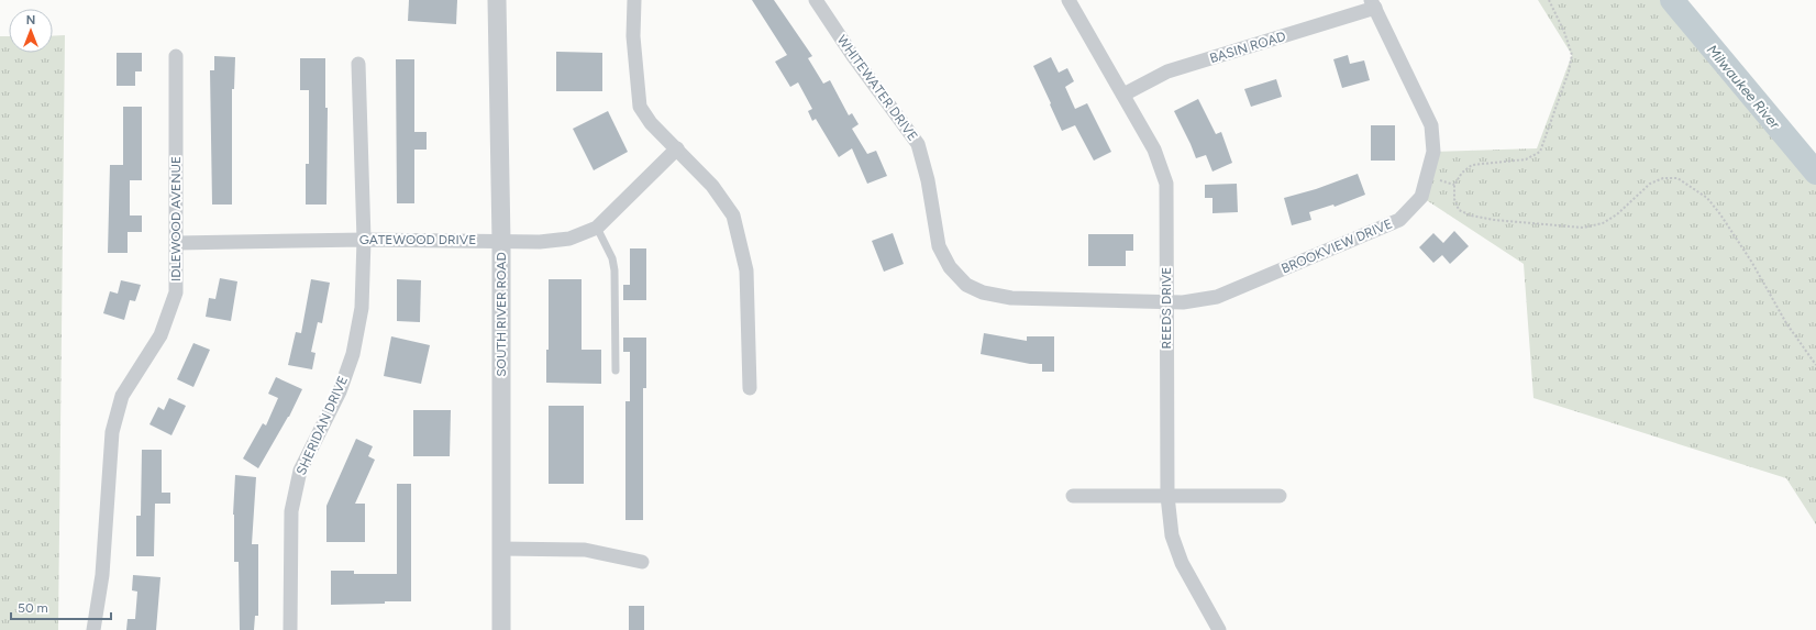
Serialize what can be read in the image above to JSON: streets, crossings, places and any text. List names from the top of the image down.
{
  "streets": {
    "street": [
      "BASIN ROAD",
      "WHITEWATER DRIVE",
      "IDLEWOOD AVENUE",
      "GATEWOOD DRIVE",
      "BROOKVIEW DRIVE",
      "REEDS DRIVE",
      "SOUTH RIVER ROAD",
      "SHERIDAN DRIVE"
    ]
  },
  "crossings": [
    ["BASIN ROAD", "BROOKVIEW DRIVE"],
    ["BASIN ROAD", "REEDS DRIVE"],
    ["WHITEWATER DRIVE", "BROOKVIEW DRIVE"],
    ["WHITEWATER DRIVE", "REEDS DRIVE"],
    ["IDLEWOOD AVENUE", "GATEWOOD DRIVE"],
    ["GATEWOOD DRIVE", "SOUTH RIVER ROAD"],
    ["GATEWOOD DRIVE", "SHERIDAN DRIVE"],
    ["BROOKVIEW DRIVE", "REEDS DRIVE"]
  ],
  "water": ["Milwaukee River"],
  "scale_bar": "50 m",
  "north": "top"
}
